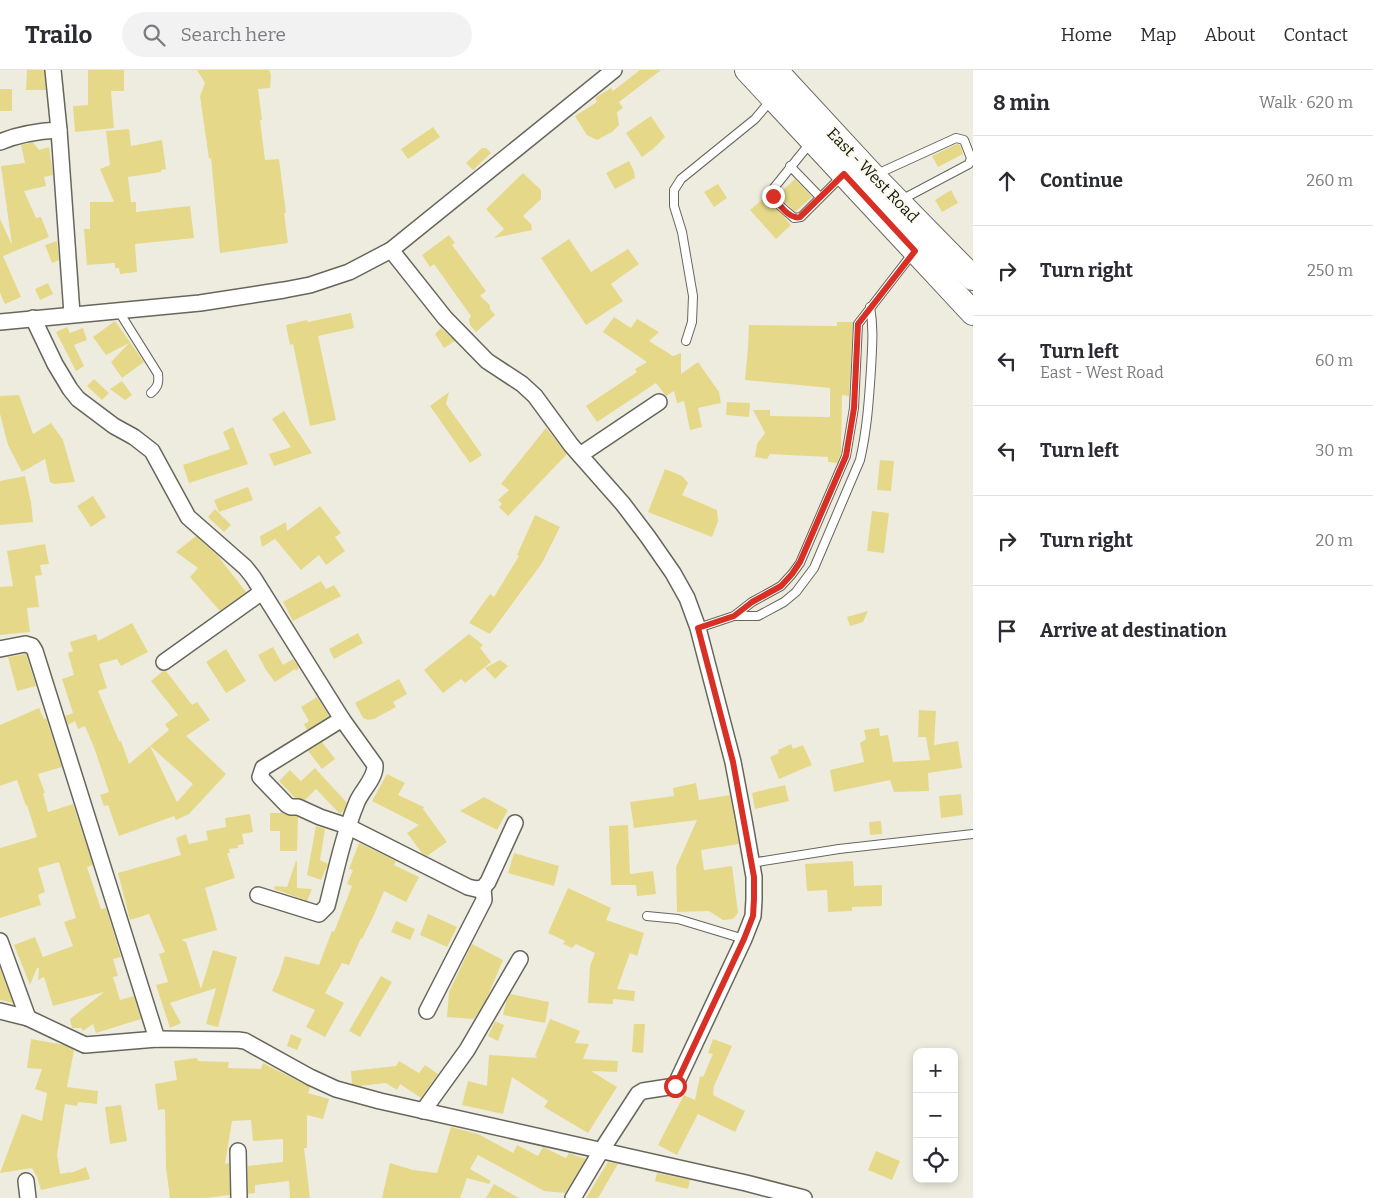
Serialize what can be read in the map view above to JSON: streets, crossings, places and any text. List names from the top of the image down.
{
  "streets": {
    "main road": ["East - West Road"]
  },
  "page": {
    "header": "Trailo",
    "search": "Search here",
    "nav": [
      "Home",
      "Map",
      "About",
      "Contact"
    ],
    "heading": ["8 min", "Walk · 620 m"],
    "list": [
      ["Continue", "260 m"],
      ["Turn right", "250 m"],
      ["Turn left", "East - West Road", "60 m"],
      ["Turn left", "30 m"],
      ["Turn right", "20 m"],
      "Arrive at destination"
    ],
    "map_buttons": ["+", "−"]
  }
}
